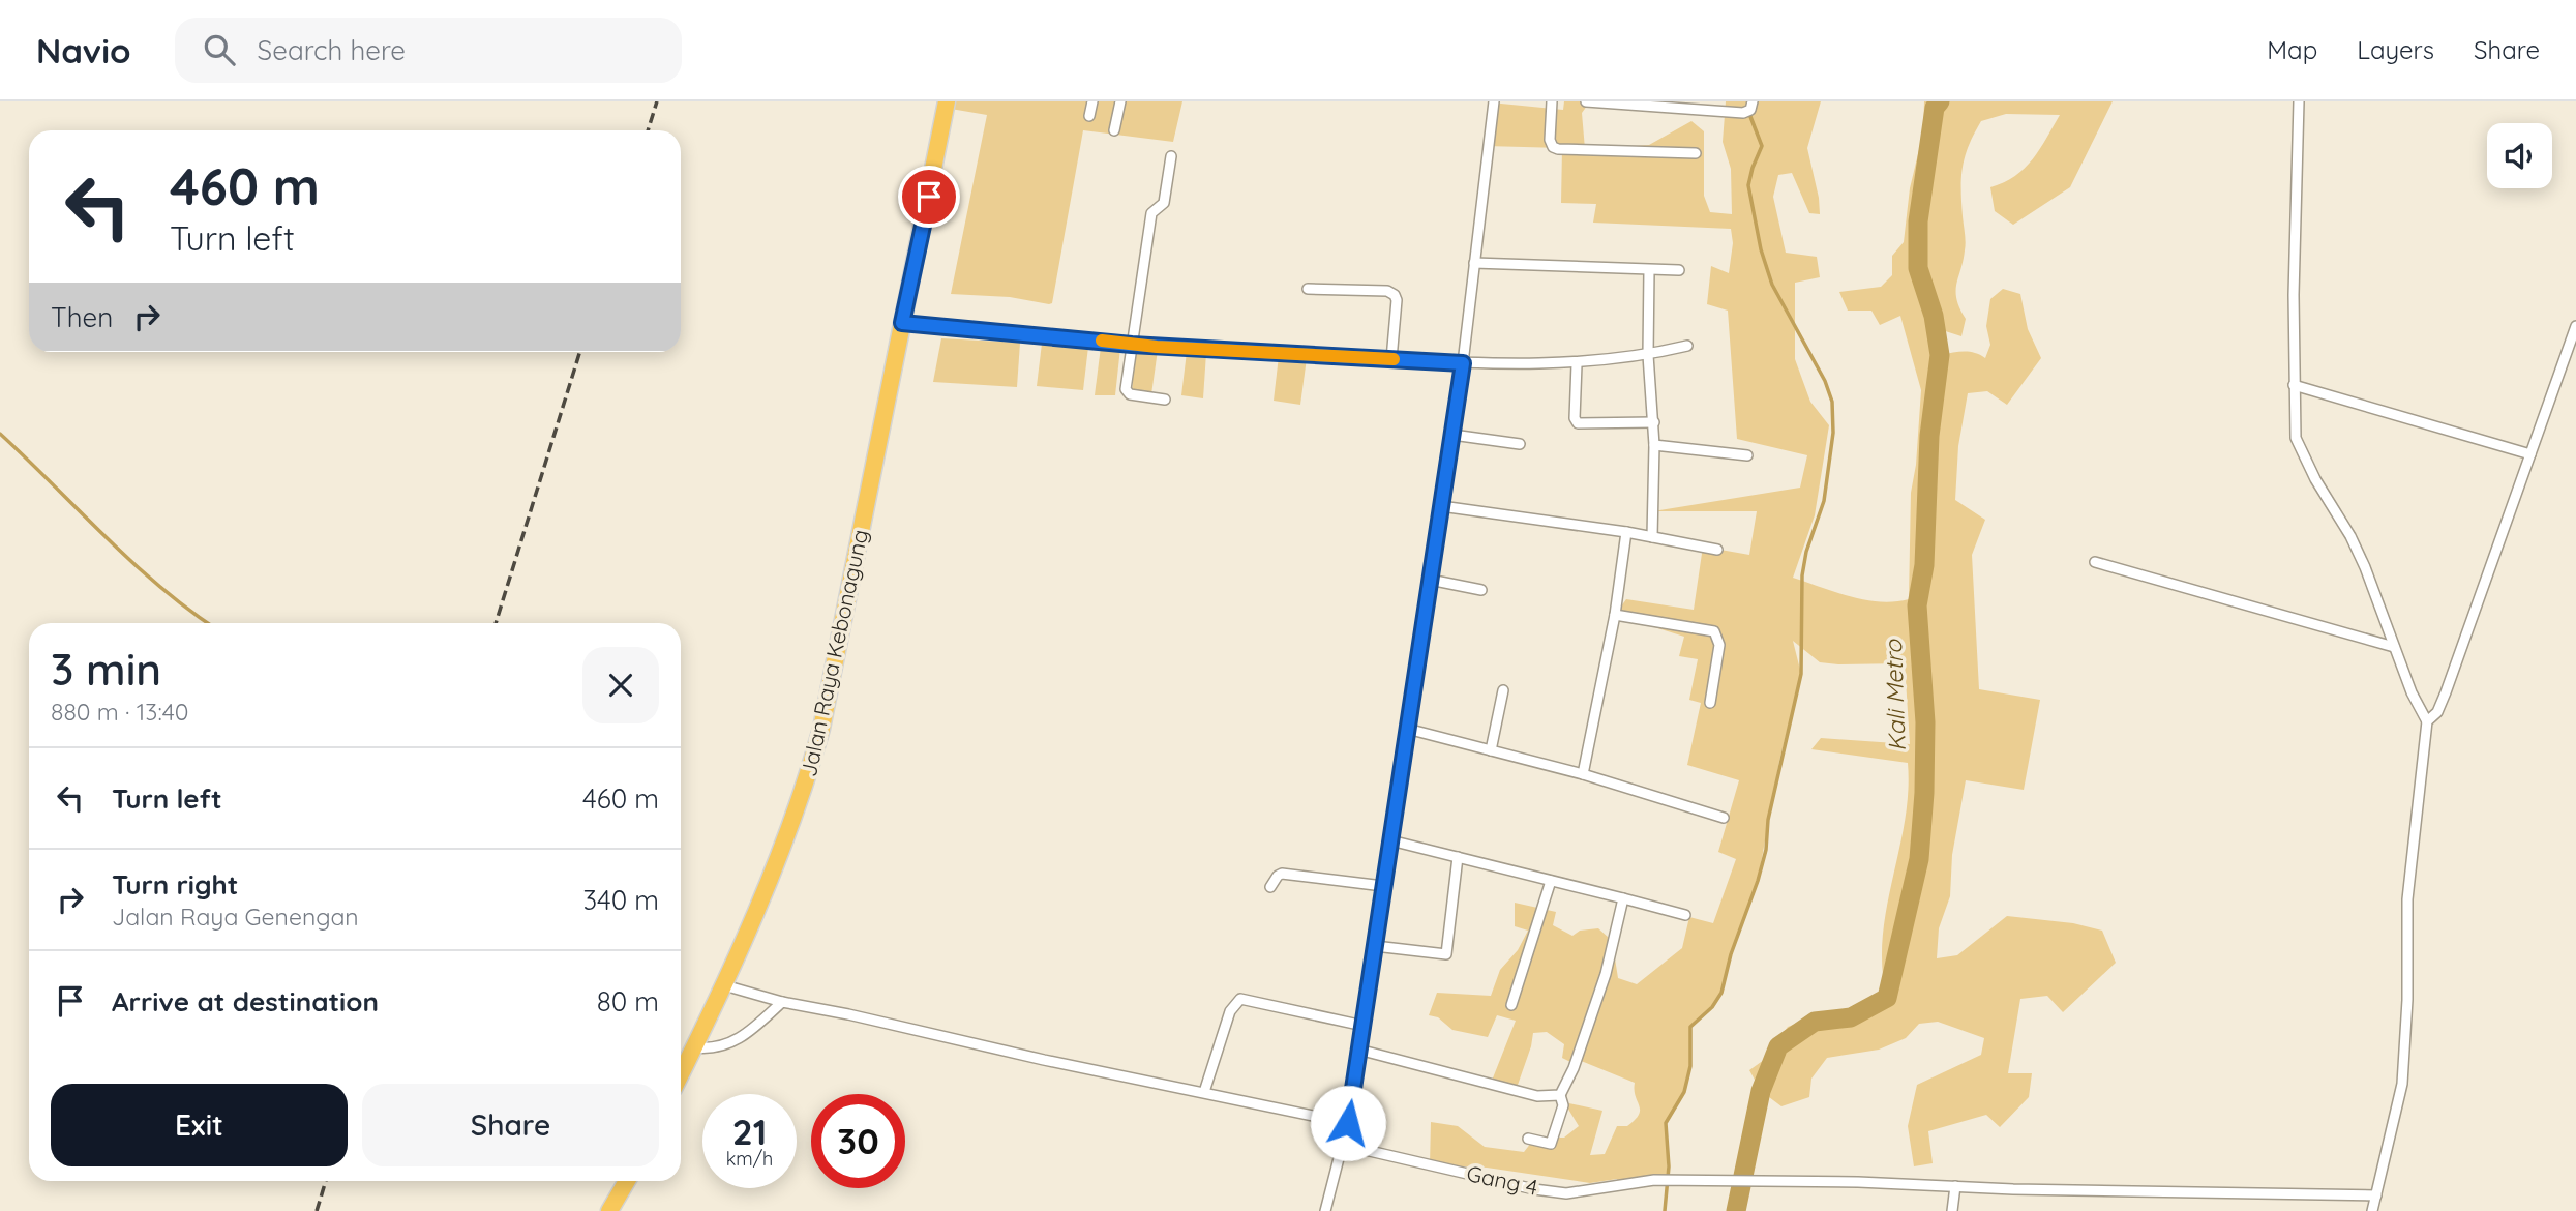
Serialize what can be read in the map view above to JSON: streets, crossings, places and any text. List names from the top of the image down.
{
  "streets": {
    "highway": ["Jalan Raya Kebonagung"],
    "street": ["Gang 4"]
  },
  "water": ["Kali Metro"],
  "page": {
    "header": "Navio",
    "search": "Search here",
    "nav": ["Map", "Layers", "Share"],
    "turn": ["460 m", "Turn left"],
    "then": "Then",
    "heading": ["3 min", "880 m · 13:40"],
    "list": [
      {
        "name": "Turn left",
        "value": "460 m"
      },
      {
        "name": "Turn right",
        "note": "Jalan Raya Genengan",
        "value": "340 m"
      },
      {
        "name": "Arrive at destination",
        "value": "80 m"
      }
    ],
    "buttons": ["Exit", "Share"],
    "speed": "21 km/h",
    "limit": "30"
  }
}
